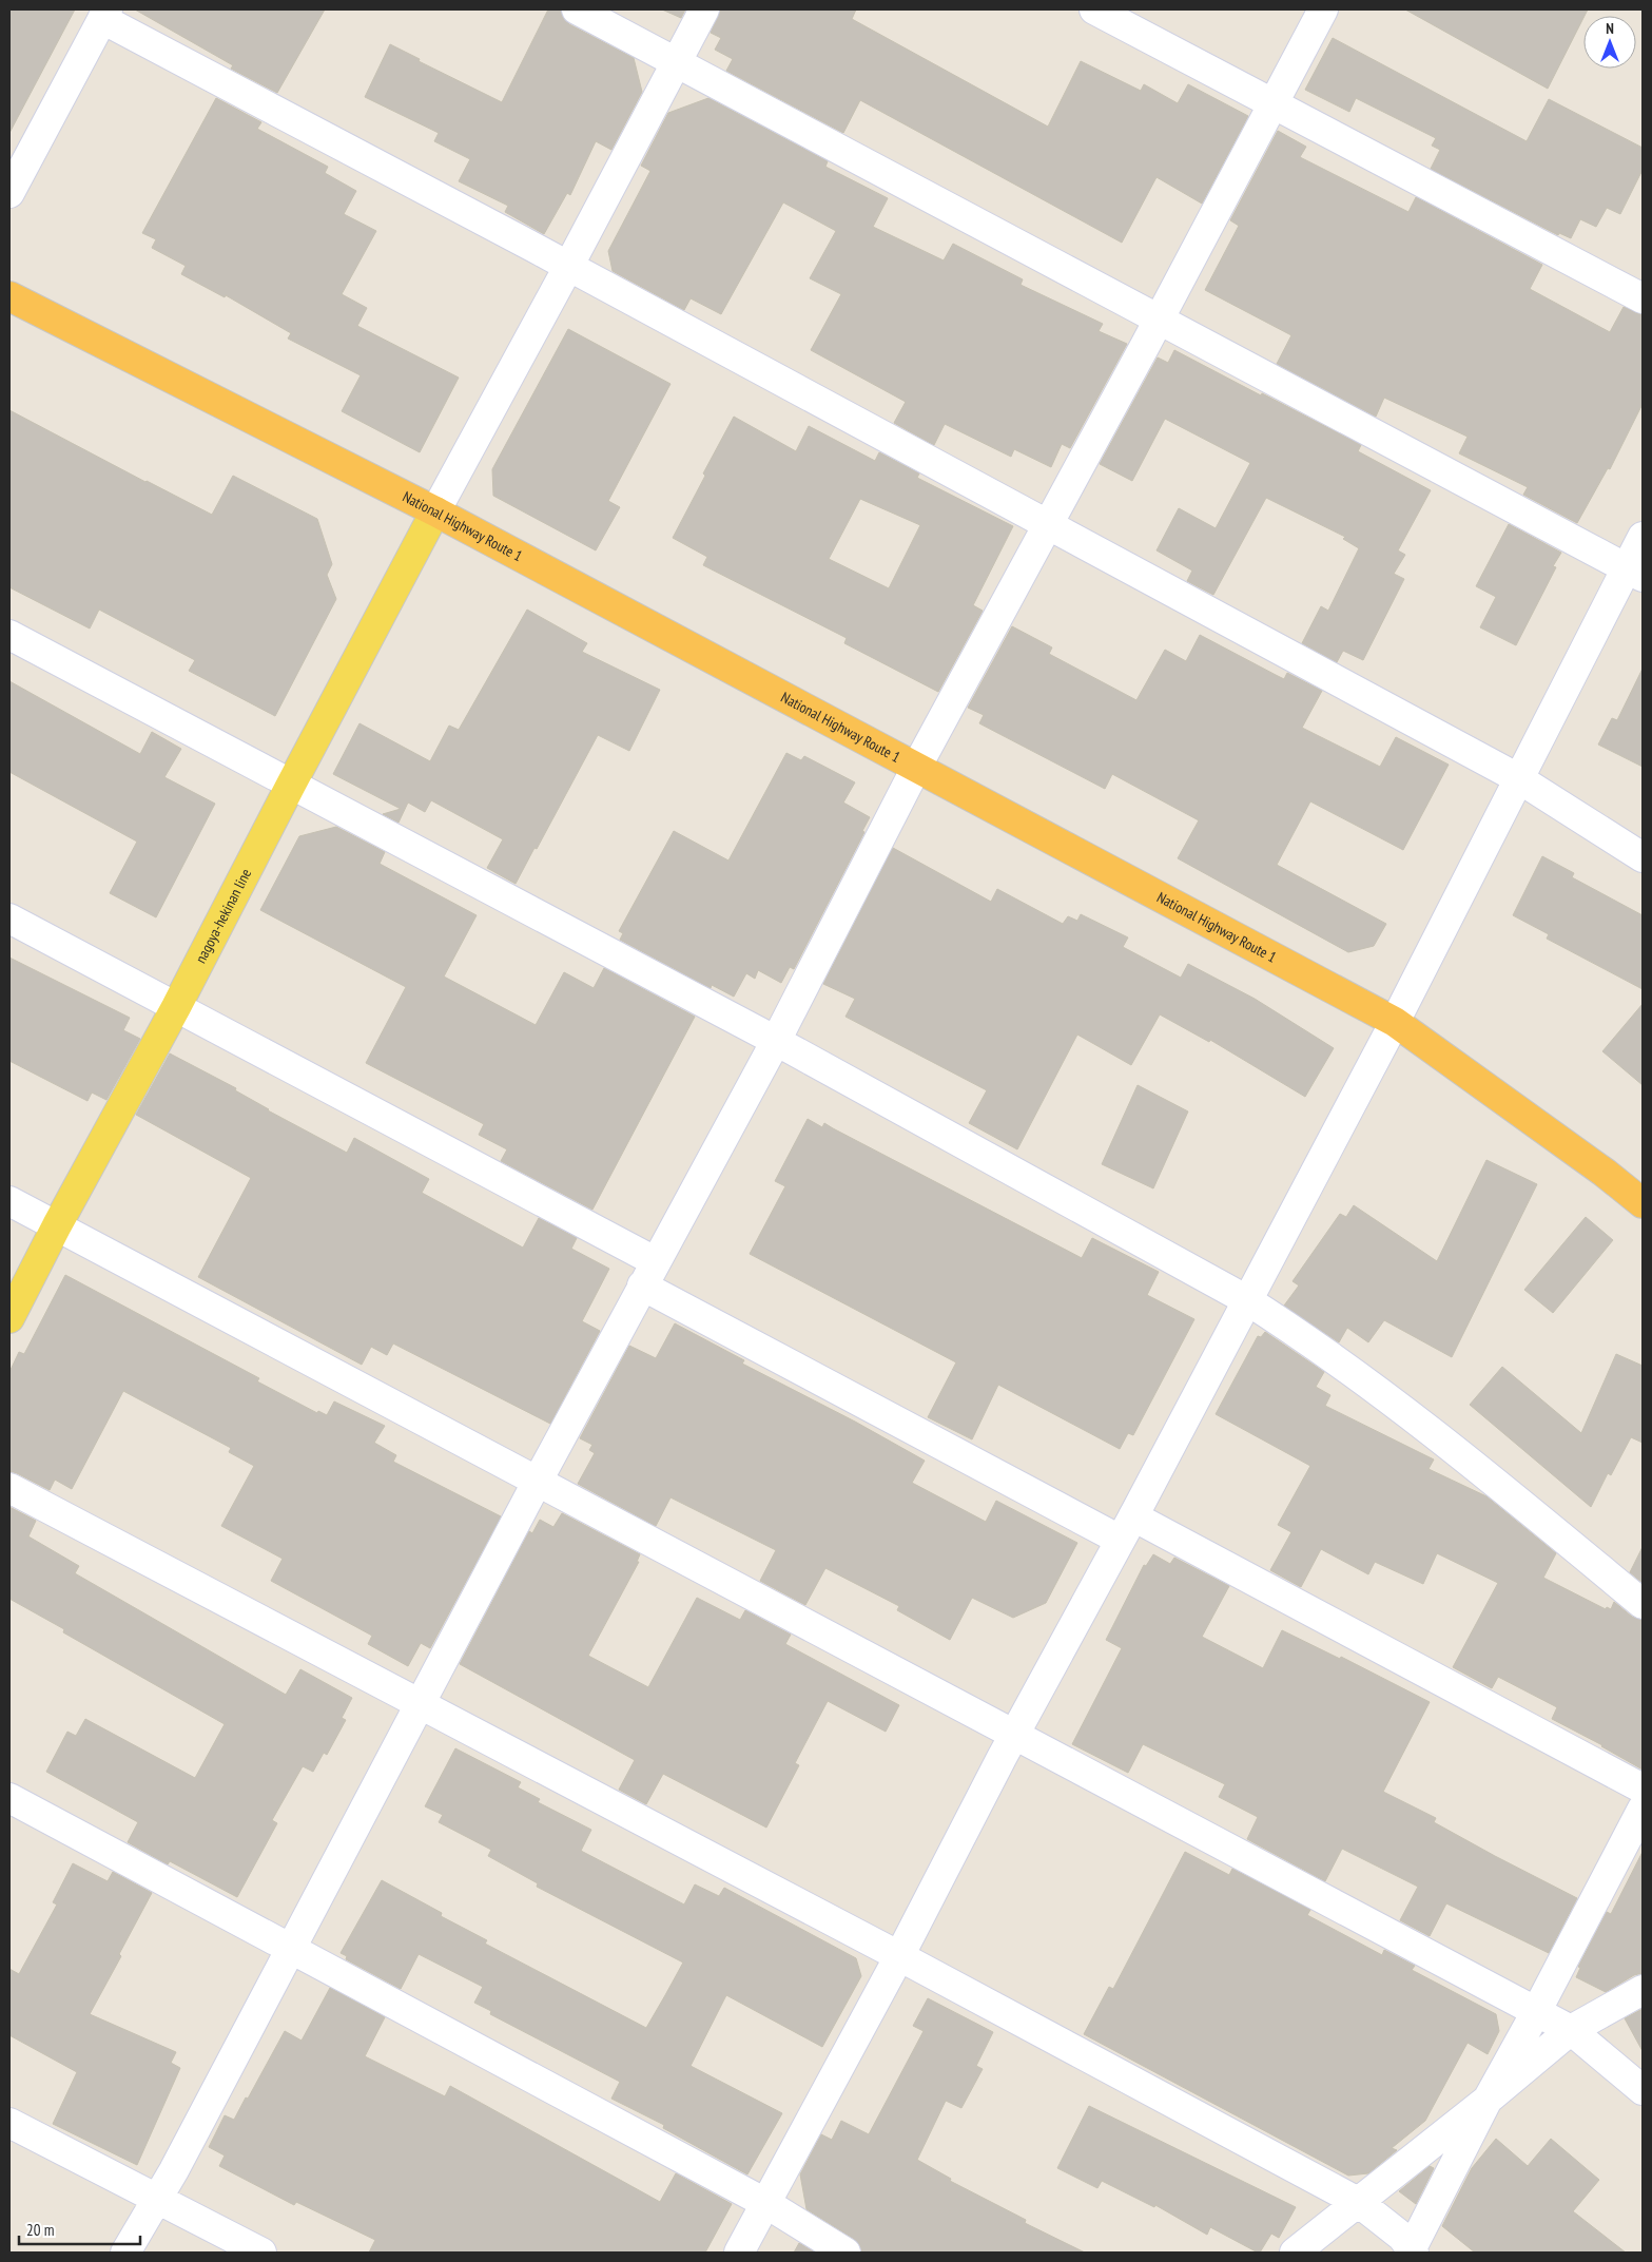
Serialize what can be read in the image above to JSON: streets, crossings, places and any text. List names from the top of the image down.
{
  "streets": {
    "highway": ["National Highway Route 1"],
    "main road": ["nagoya-hekinan line"]
  },
  "crossings": [
    ["National Highway Route 1", "nagoya-hekinan line"]
  ],
  "scale_bar": "20 m",
  "north": "top"
}
